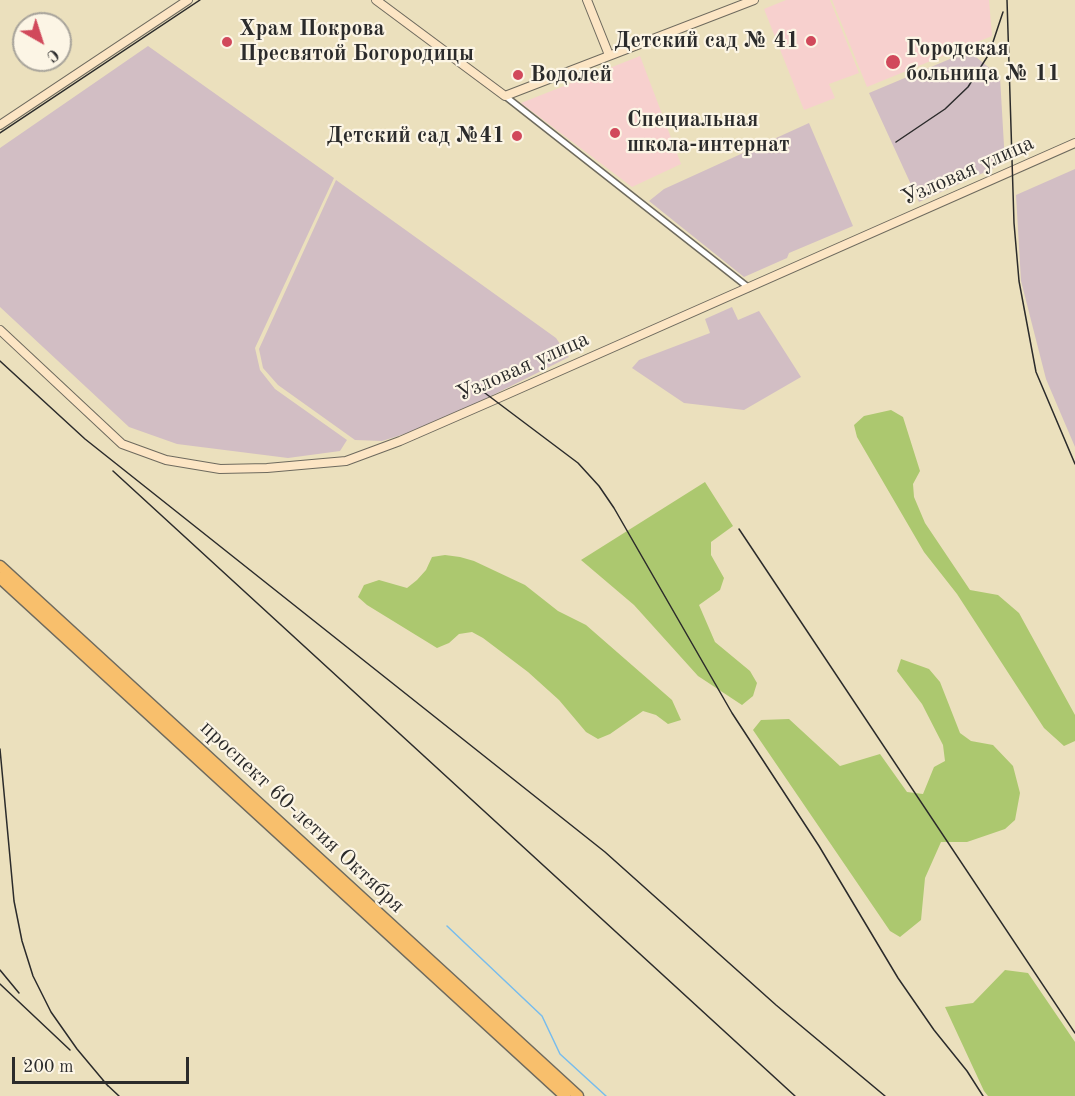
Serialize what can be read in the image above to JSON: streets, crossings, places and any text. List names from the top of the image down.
{
  "streets": {
    "highway": ["проспект 60-летия Октября"],
    "street": ["Узловая улица"]
  },
  "places": [
    "Детский сад № 41",
    "Храм Покрова Пресвятой Богородицы",
    "Городская больница № 11",
    "Водолей",
    "Специальная школа-интернат",
    "Детский сад №41"
  ],
  "scale_bar": "200 m",
  "north": "bottom right"
}
